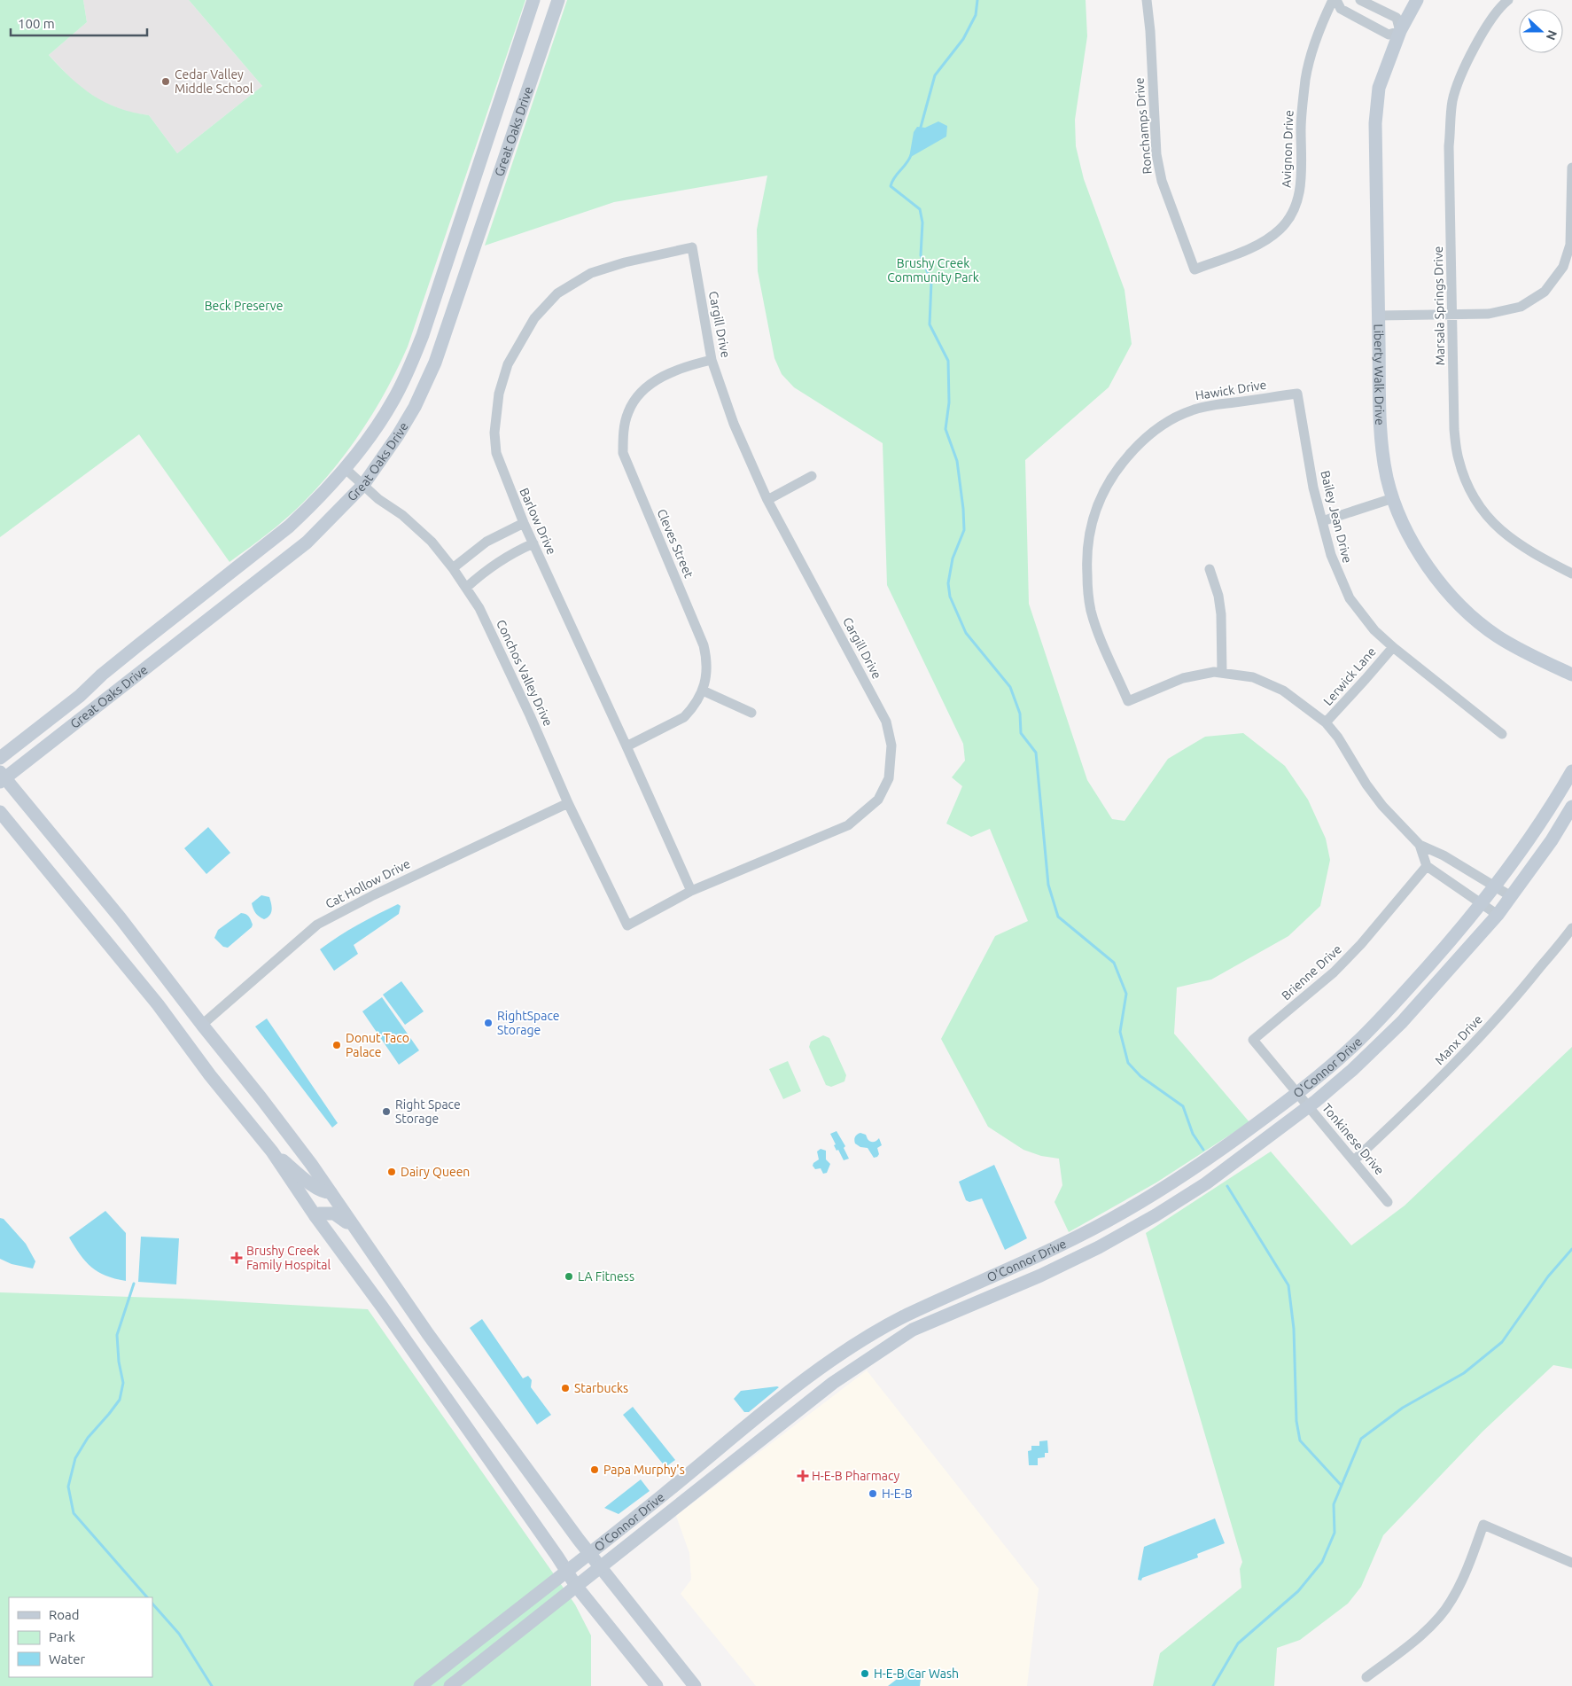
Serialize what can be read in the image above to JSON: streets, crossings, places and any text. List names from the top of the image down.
{
  "streets": {
    "main road": ["Great Oaks Drive", "Liberty Walk Drive", "O'Connor Drive"],
    "street": [
      "Ronchamps Drive",
      "Avignon Drive",
      "Marsala Springs Drive",
      "Cargill Drive",
      "Hawick Drive",
      "Bailey Jean Drive",
      "Barlow Drive",
      "Cleves Street",
      "Conchos Valley Drive",
      "Lerwick Lane",
      "Cat Hollow Drive",
      "Brienne Drive",
      "Manx Drive",
      "Tonkinese Drive"
    ]
  },
  "crossings": [
    ["Ronchamps Drive", "Avignon Drive"],
    ["Great Oaks Drive", "Conchos Valley Drive"],
    ["Cargill Drive", "Barlow Drive"],
    ["Cargill Drive", "Cleves Street"],
    ["Cargill Drive", "Conchos Valley Drive"],
    ["Hawick Drive", "Bailey Jean Drive"],
    ["Bailey Jean Drive", "Lerwick Lane"],
    ["Barlow Drive", "Cleves Street"],
    ["Conchos Valley Drive", "Cat Hollow Drive"],
    ["Brienne Drive", "O'Connor Drive"],
    ["Brienne Drive", "Tonkinese Drive"],
    ["Manx Drive", "Tonkinese Drive"],
    ["O'Connor Drive", "Tonkinese Drive"]
  ],
  "parks": ["Brushy Creek Community Park", "Beck Preserve"],
  "places": {
    "other": [
      "Cedar Valley Middle School",
      "RightSpace Storage",
      "Donut Taco Palace",
      "Right Space Storage",
      "Dairy Queen",
      "LA Fitness",
      "Starbucks",
      "Papa Murphy's",
      "H-E-B",
      "H-E-B Car Wash"
    ],
    "health": ["Brushy Creek Family Hospital", "H-E-B Pharmacy"]
  },
  "legend": ["Road", "Park", "Water"],
  "scale_bar": "100 m",
  "north": "right"
}
